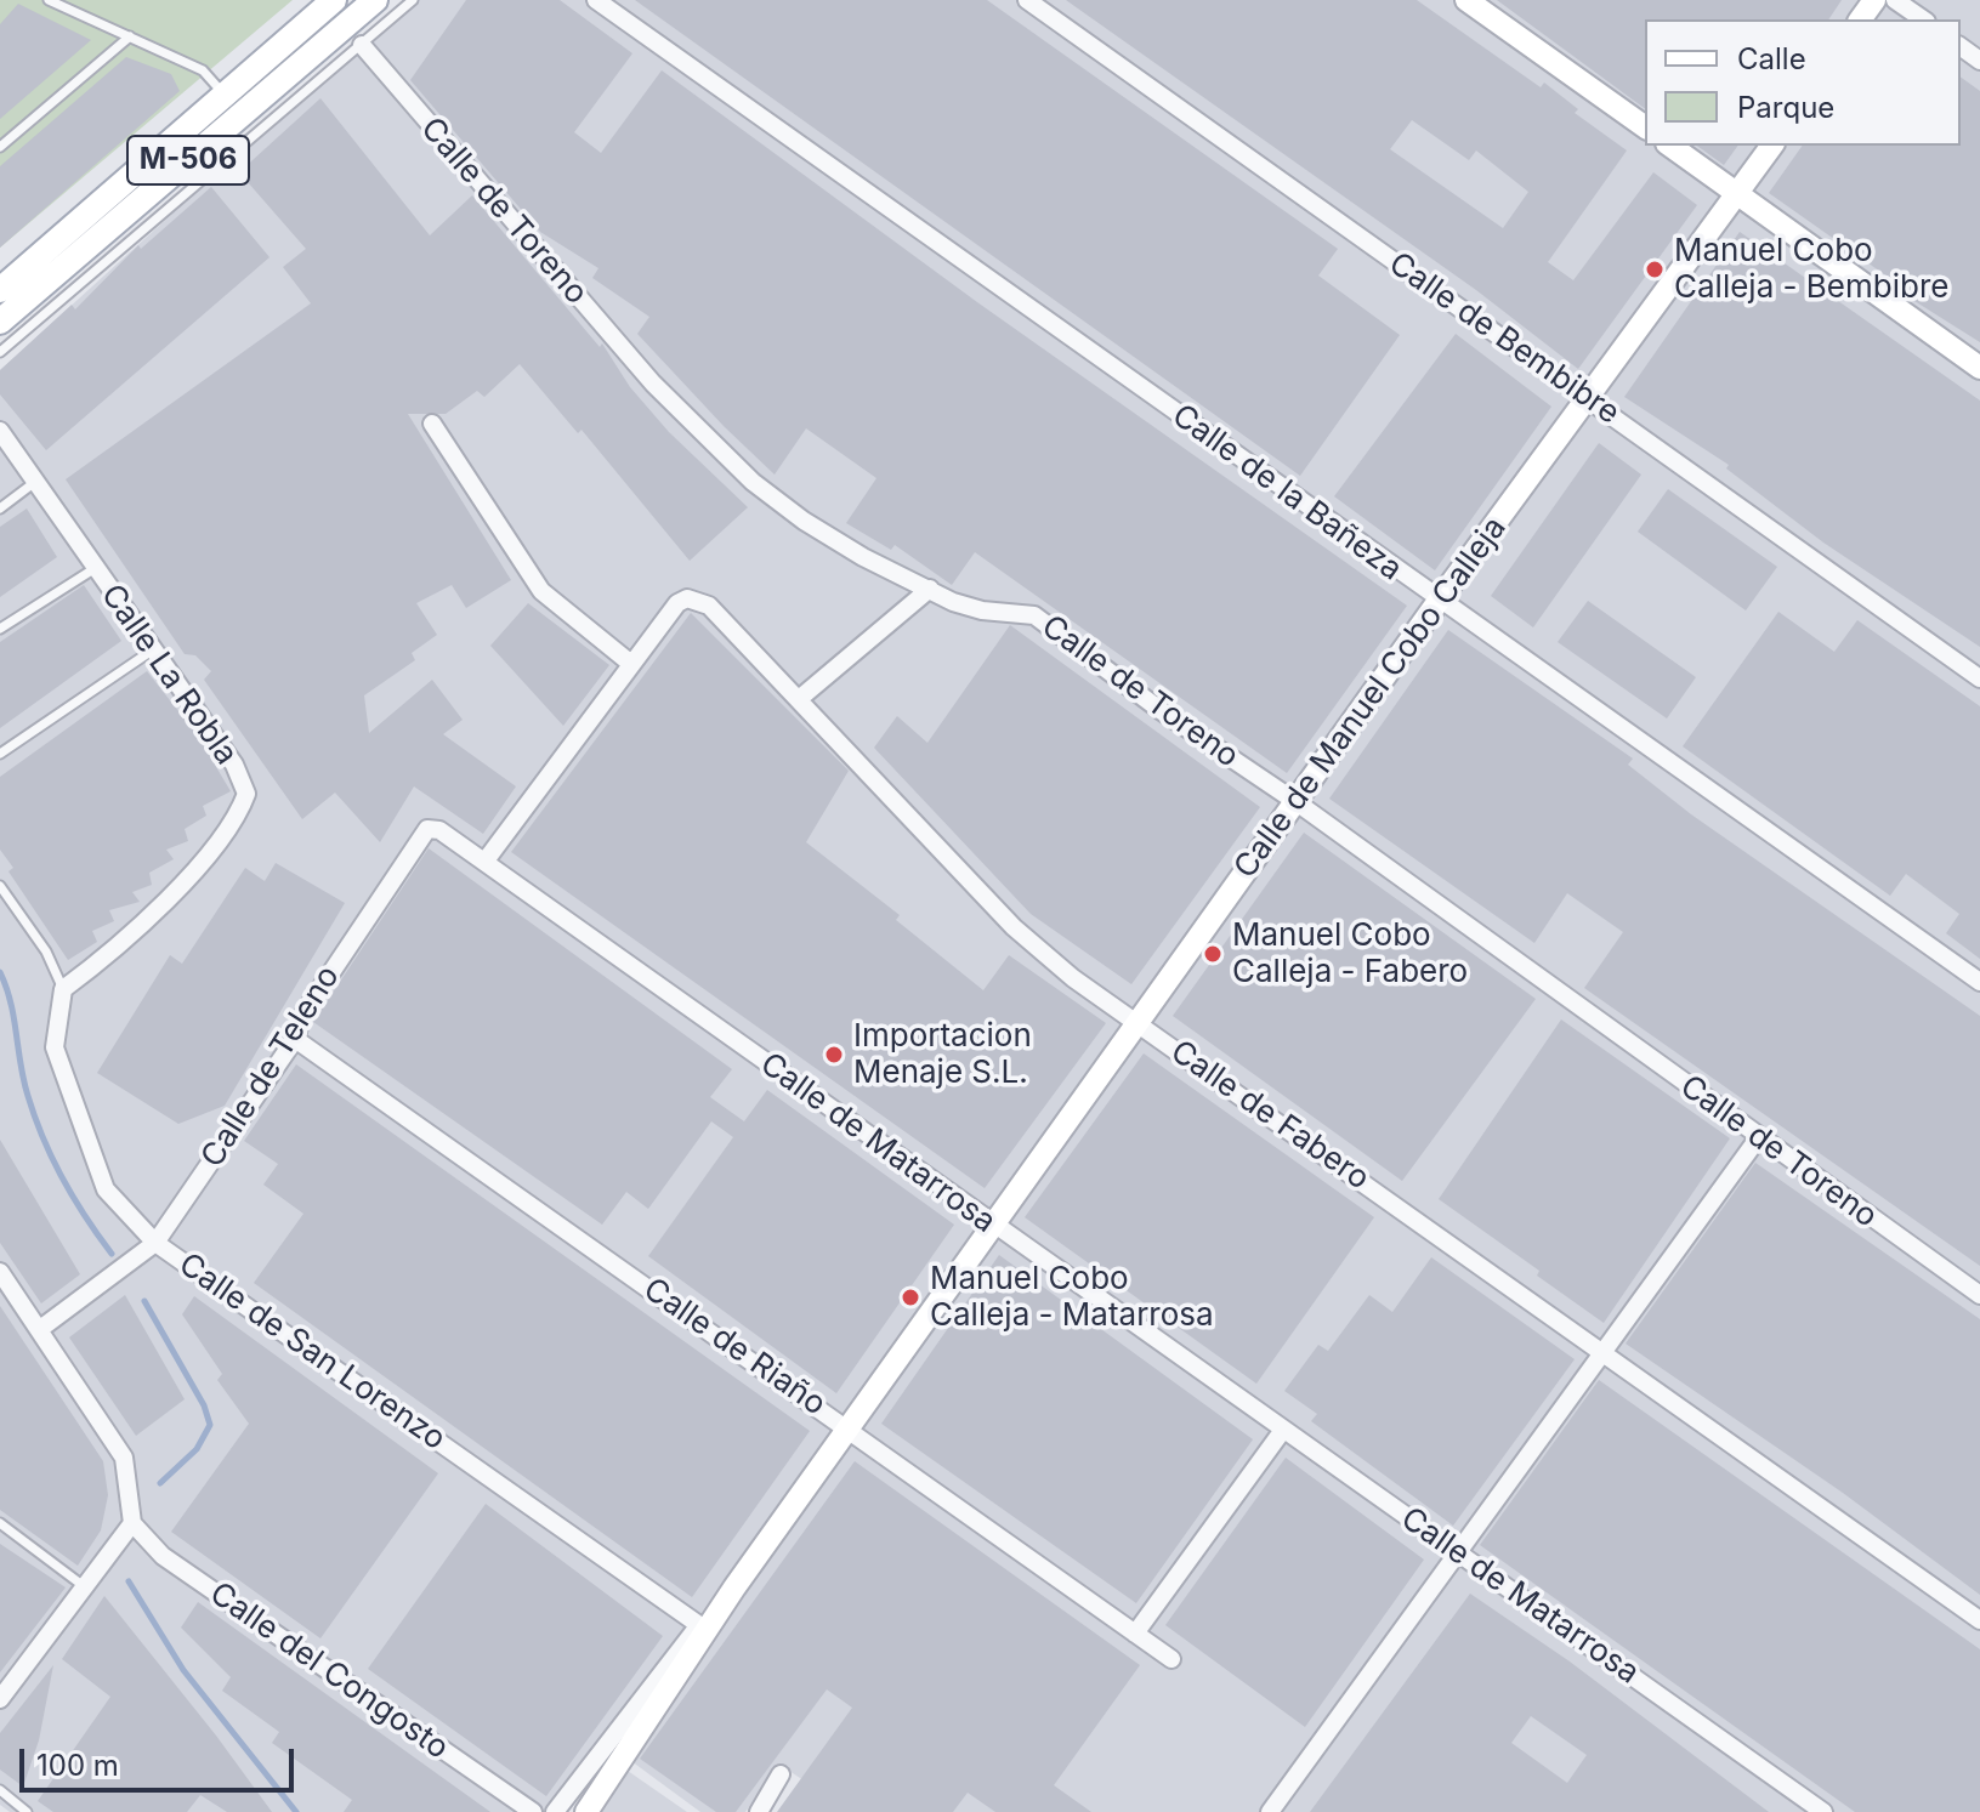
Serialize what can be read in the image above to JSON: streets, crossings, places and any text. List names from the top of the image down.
{
  "streets": {
    "main road": ["M-506"],
    "street": [
      "Calle de Toreno",
      "Calle de Bembibre",
      "Calle de la Bañeza",
      "Calle La Robla",
      "Calle de Manuel Cobo Calleja",
      "Calle de Teleno",
      "Calle de Fabero",
      "Calle de Matarrosa",
      "Calle de Riaño",
      "Calle de San Lorenzo",
      "Calle del Congosto"
    ]
  },
  "crossings": [
    ["Calle de Toreno", "Calle de Manuel Cobo Calleja"],
    ["Calle de Bembibre", "Calle de Manuel Cobo Calleja"],
    ["Calle de la Bañeza", "Calle de Manuel Cobo Calleja"],
    ["Calle La Robla", "Calle de San Lorenzo"],
    ["Calle de Manuel Cobo Calleja", "Calle de Fabero"],
    ["Calle de Manuel Cobo Calleja", "Calle de Matarrosa"],
    ["Calle de Manuel Cobo Calleja", "Calle de Riaño"],
    ["Calle de Manuel Cobo Calleja", "Calle de San Lorenzo"],
    ["Calle de Teleno", "Calle de Matarrosa"],
    ["Calle de Teleno", "Calle de Riaño"],
    ["Calle de Teleno", "Calle de San Lorenzo"]
  ],
  "places": [
    "Manuel Cobo Calleja - Bembibre",
    "Manuel Cobo Calleja - Fabero",
    "Importacion Menaje S.L.",
    "Manuel Cobo Calleja - Matarrosa"
  ],
  "legend": ["Calle", "Parque"],
  "scale_bar": "100 m"
}
